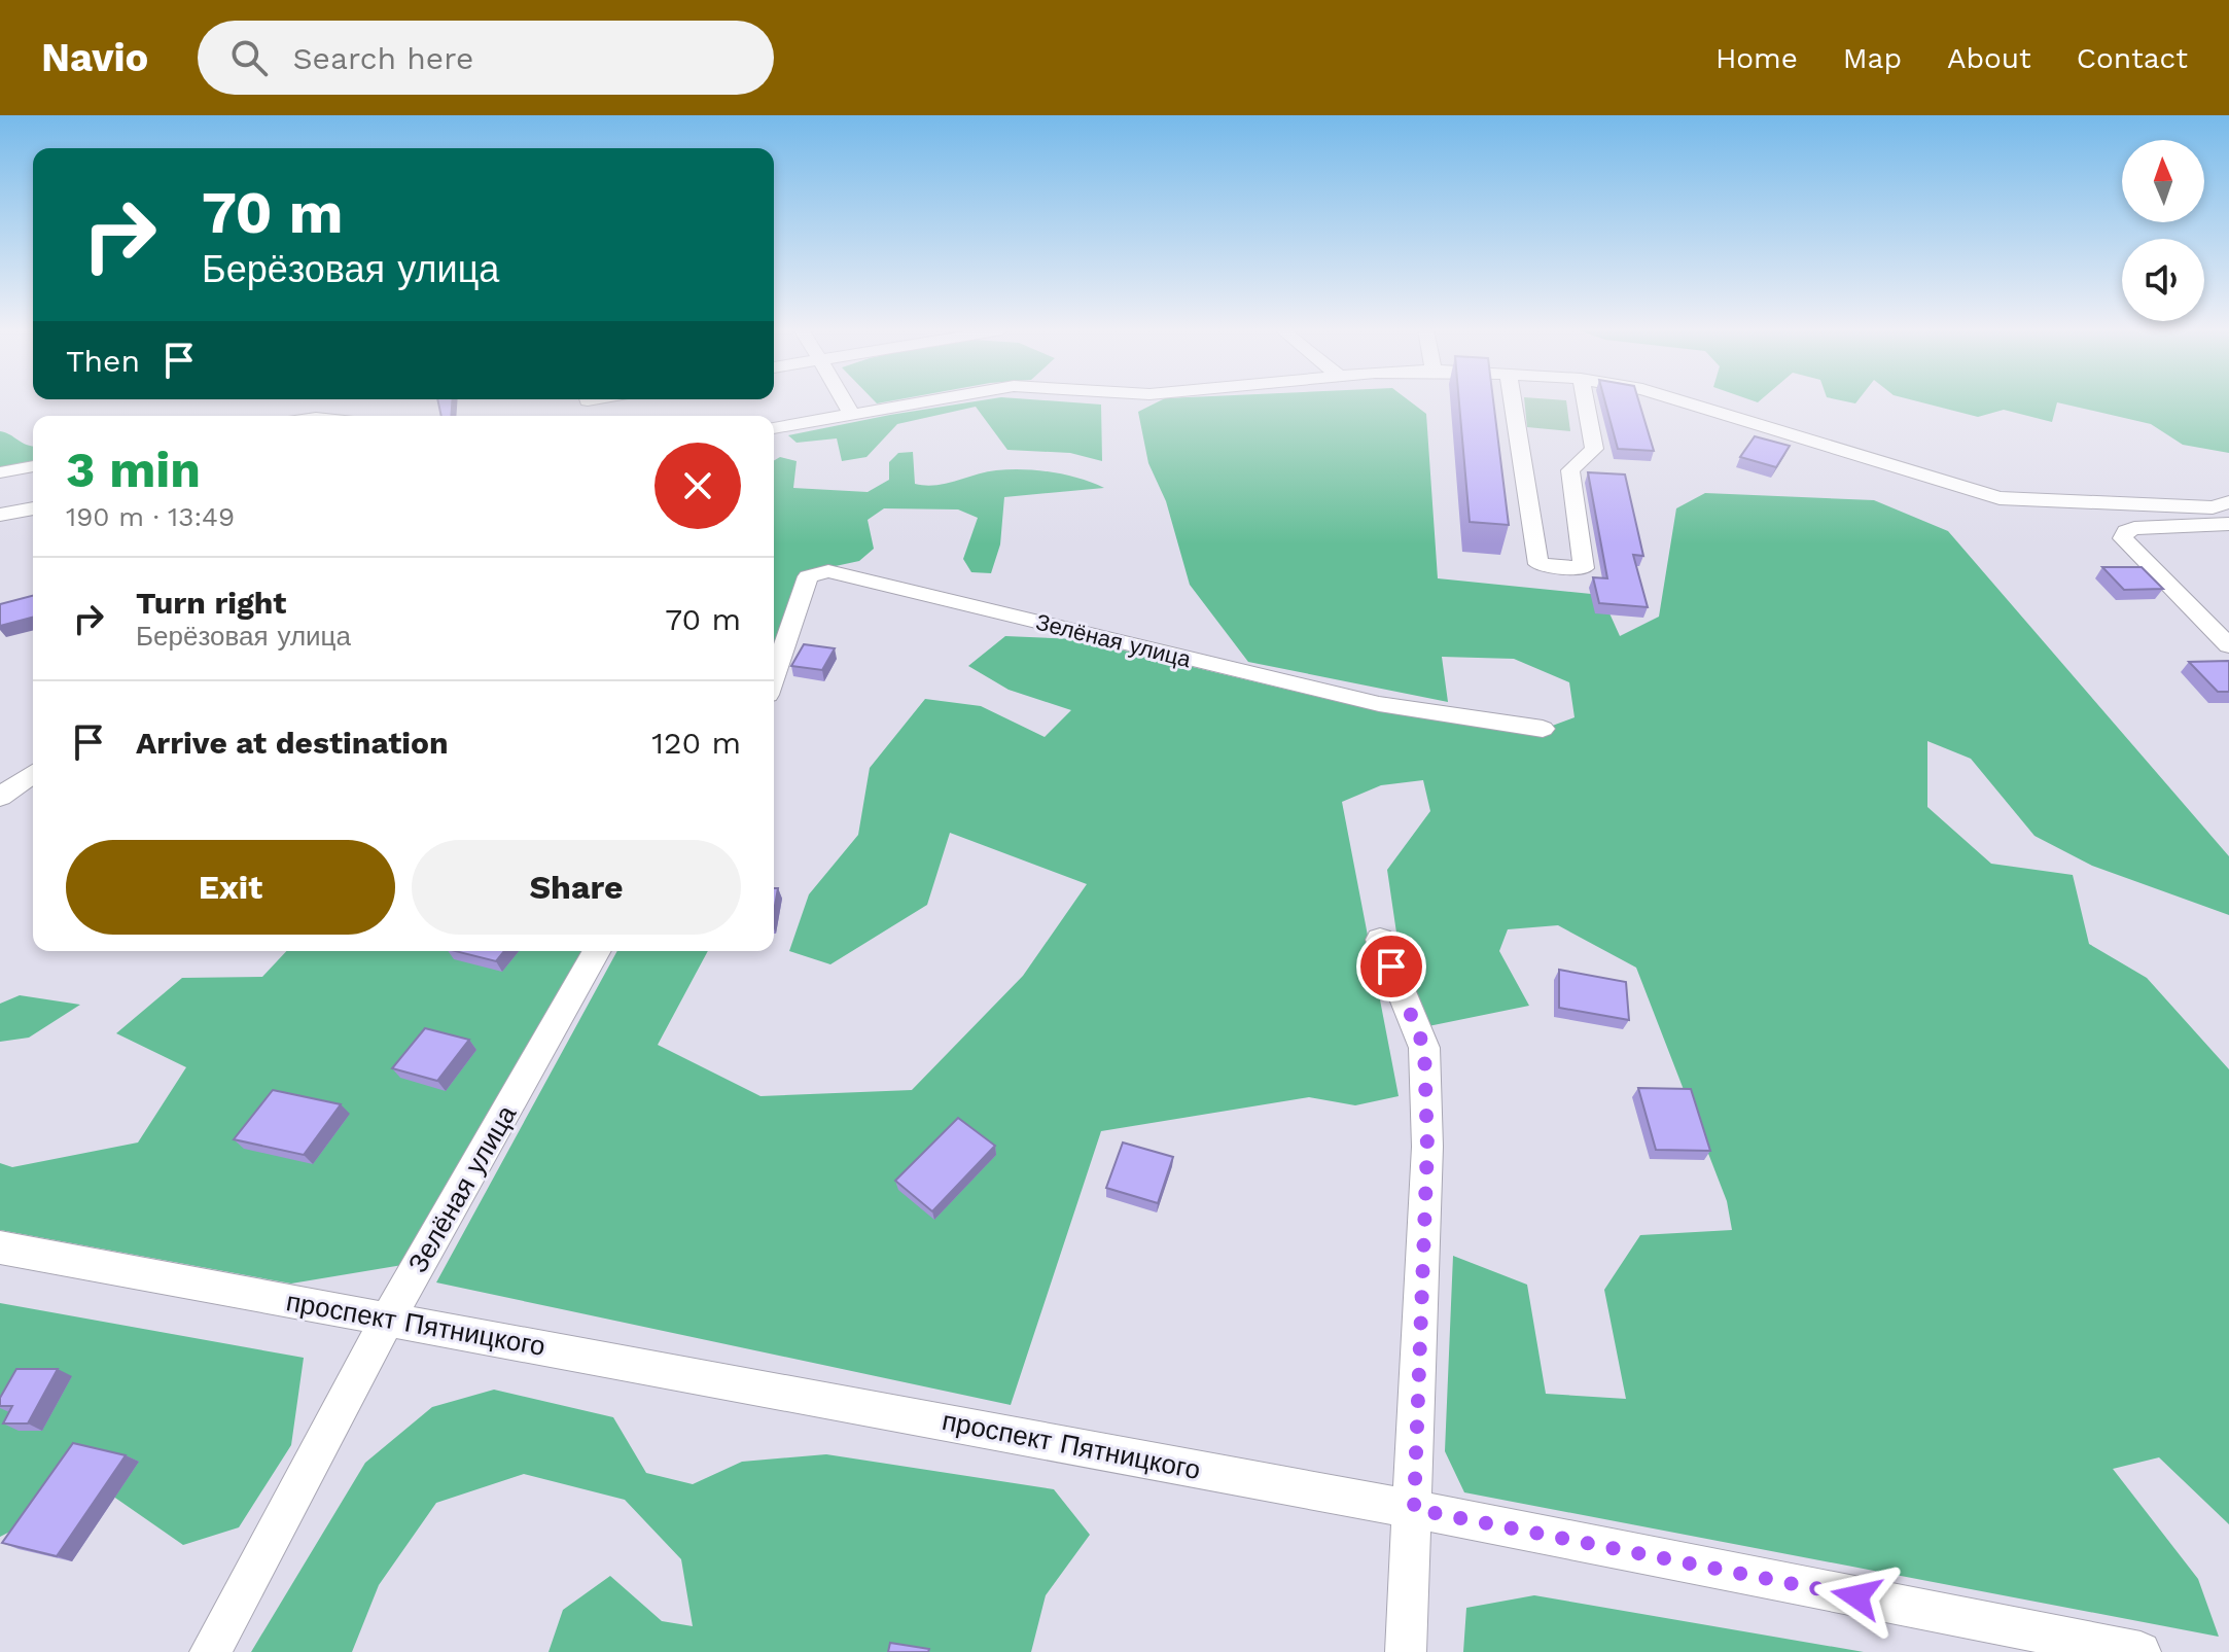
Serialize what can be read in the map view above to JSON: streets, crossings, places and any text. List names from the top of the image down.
{
  "streets": {
    "street": ["Зелёная улица", "проспект Пятницкого"]
  },
  "crossings": [
    ["Зелёная улица", "проспект Пятницкого"]
  ],
  "north": "top",
  "page": {
    "header": "Navio",
    "search": "Search here",
    "nav": [
      "Home",
      "Map",
      "About",
      "Contact"
    ],
    "turn": ["70 m", "Берёзовая улица"],
    "then": "Then",
    "heading": ["3 min", "190 m · 13:49"],
    "list": [
      {
        "name": "Turn right",
        "note": "Берёзовая улица",
        "value": "70 m"
      },
      {
        "name": "Arrive at destination",
        "value": "120 m"
      }
    ],
    "buttons": ["Exit", "Share"]
  }
}
